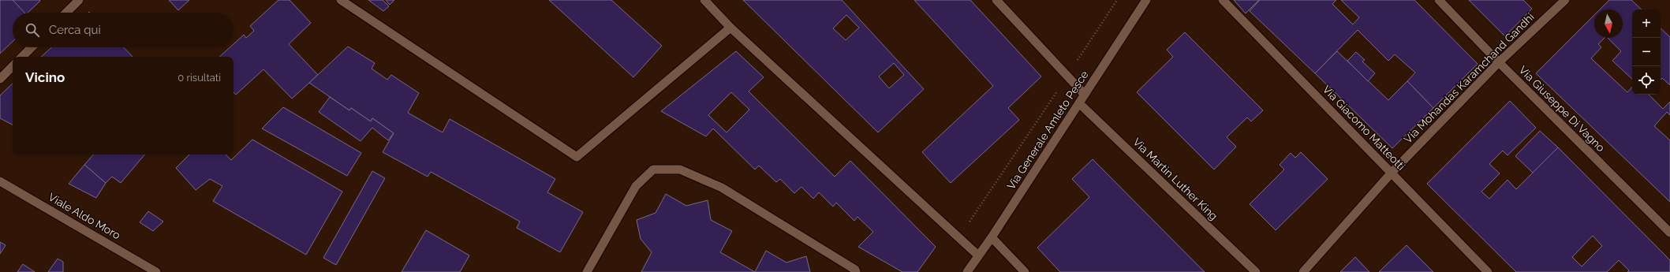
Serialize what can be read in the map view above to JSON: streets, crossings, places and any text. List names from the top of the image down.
{
  "streets": {
    "street": [
      "Via Mohandas Karamchand Gandhi",
      "Via Giuseppe Di Vagno",
      "Via Giacomo Matteotti",
      "Via Generale Amleto Pesce",
      "Via Martin Luther King",
      "Viale Aldo Moro"
    ]
  },
  "crossings": [
    ["Via Mohandas Karamchand Gandhi", "Via Giuseppe Di Vagno"],
    ["Via Mohandas Karamchand Gandhi", "Via Giacomo Matteotti"],
    ["Via Generale Amleto Pesce", "Via Martin Luther King"]
  ],
  "north": "bottom",
  "page": {
    "map_buttons": ["+", "−"],
    "search": "Cerca qui",
    "heading": ["Vicino", "0 risultati"]
  }
}
